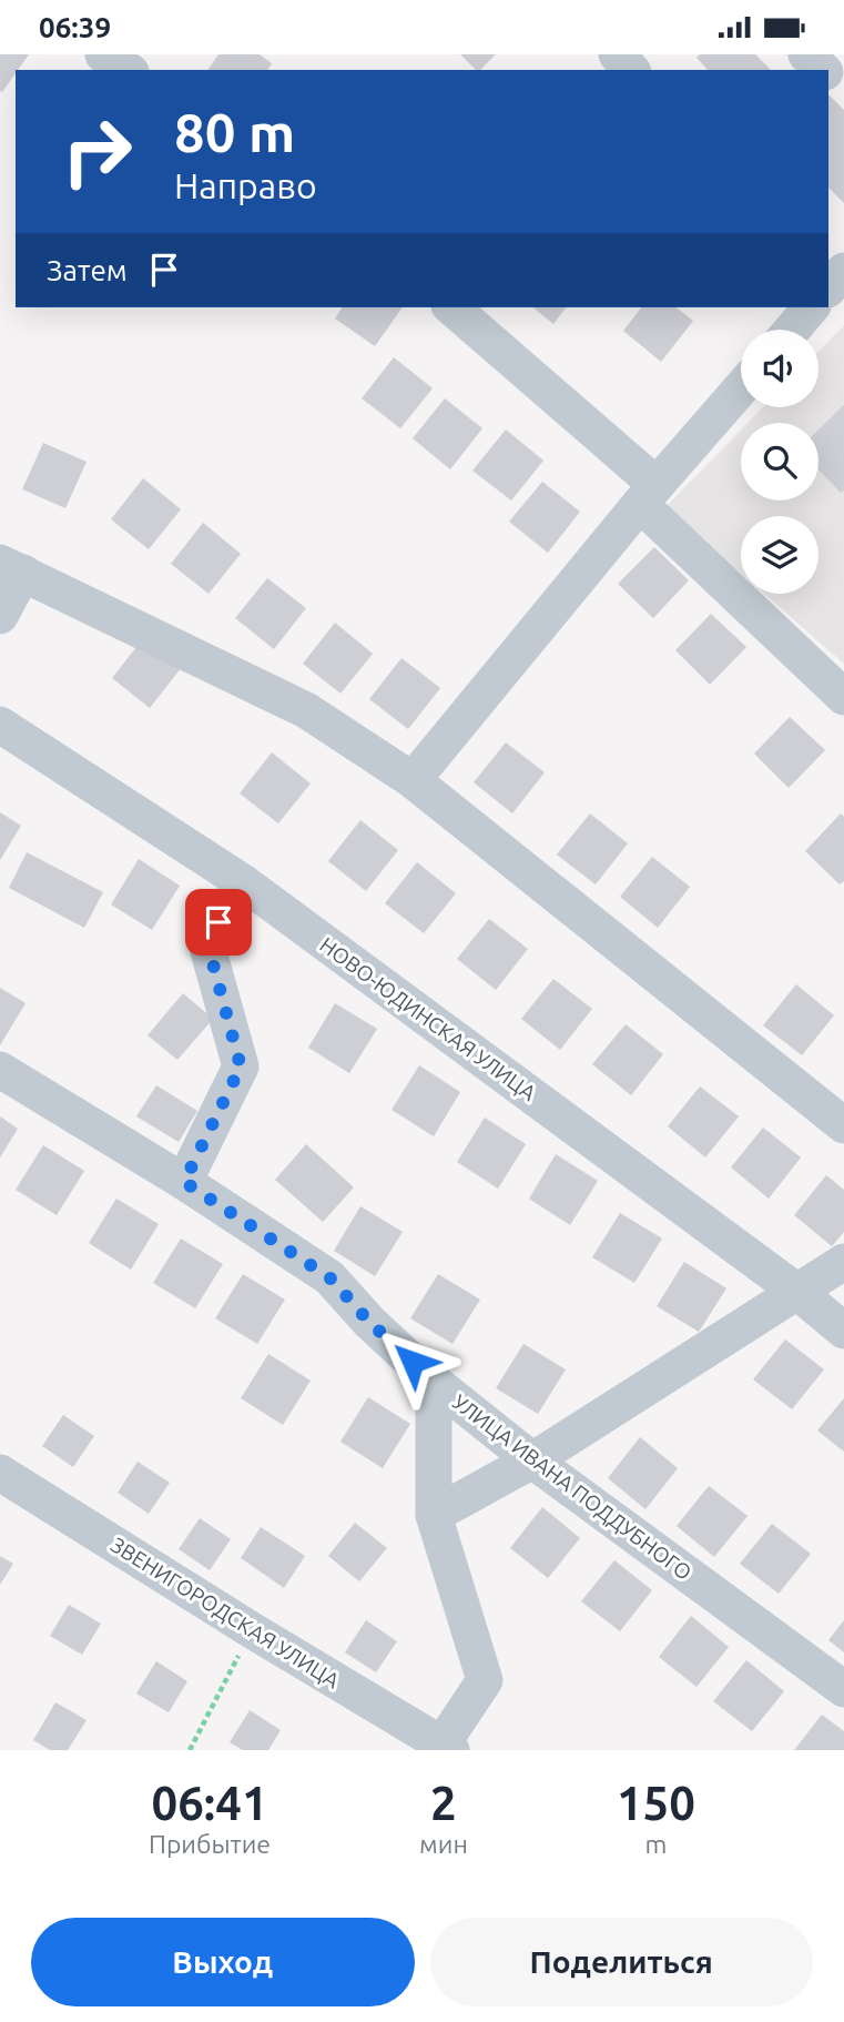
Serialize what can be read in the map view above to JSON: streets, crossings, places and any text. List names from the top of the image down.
{
  "streets": {
    "street": ["НОВО-ЮДИНСКАЯ УЛИЦА", "УЛИЦА ИВАНА ПОДДУБНОГО", "ЗВЕНИГОРОДСКАЯ УЛИЦА"]
  },
  "page": {
    "status": "06:39",
    "turn": ["80 m", "Направо"],
    "then": "Затем",
    "eta": [
      "06:41",
      "Прибытие",
      "2",
      "мин",
      "150",
      "m"
    ],
    "buttons": ["Выход", "Поделиться"]
  }
}
